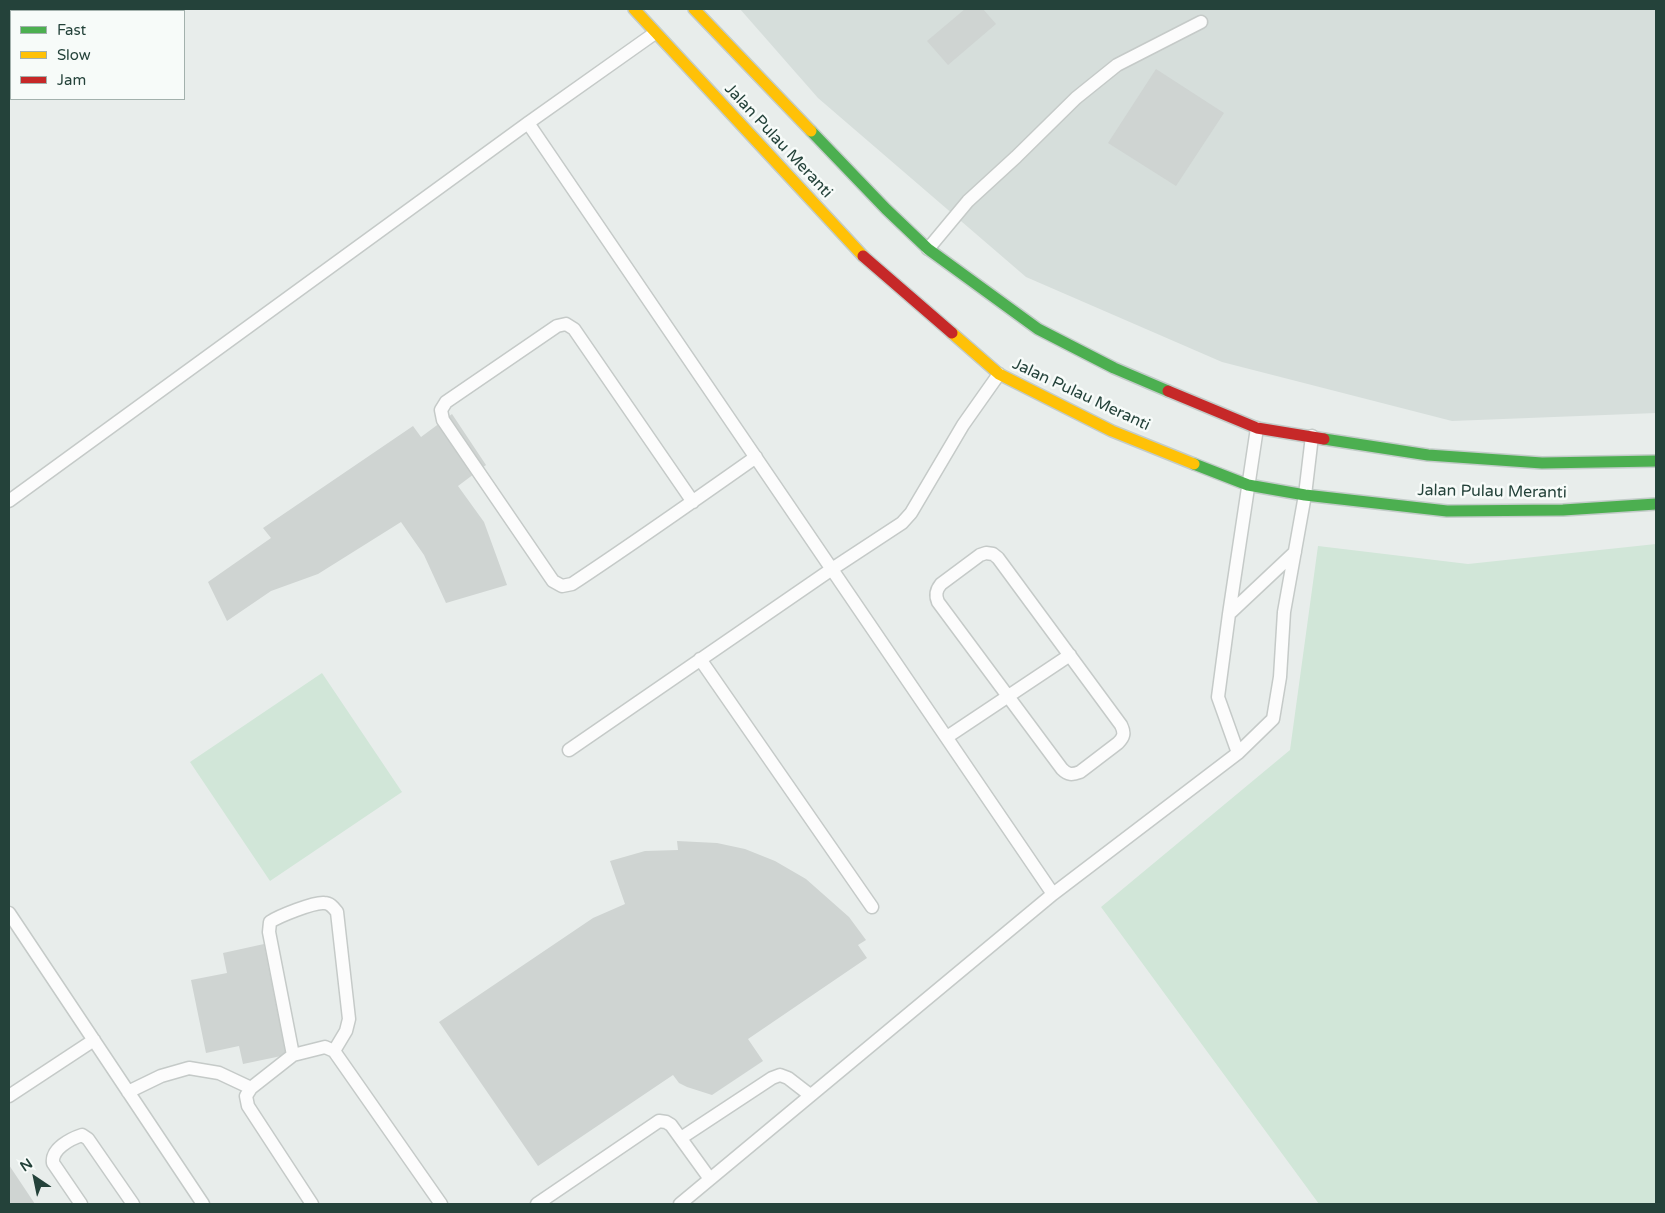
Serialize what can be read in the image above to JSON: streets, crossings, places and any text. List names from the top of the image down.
{
  "streets": {
    "main road": ["Jalan Pulau Meranti"]
  },
  "legend": ["Fast", "Slow", "Jam"],
  "north": "top left"
}
